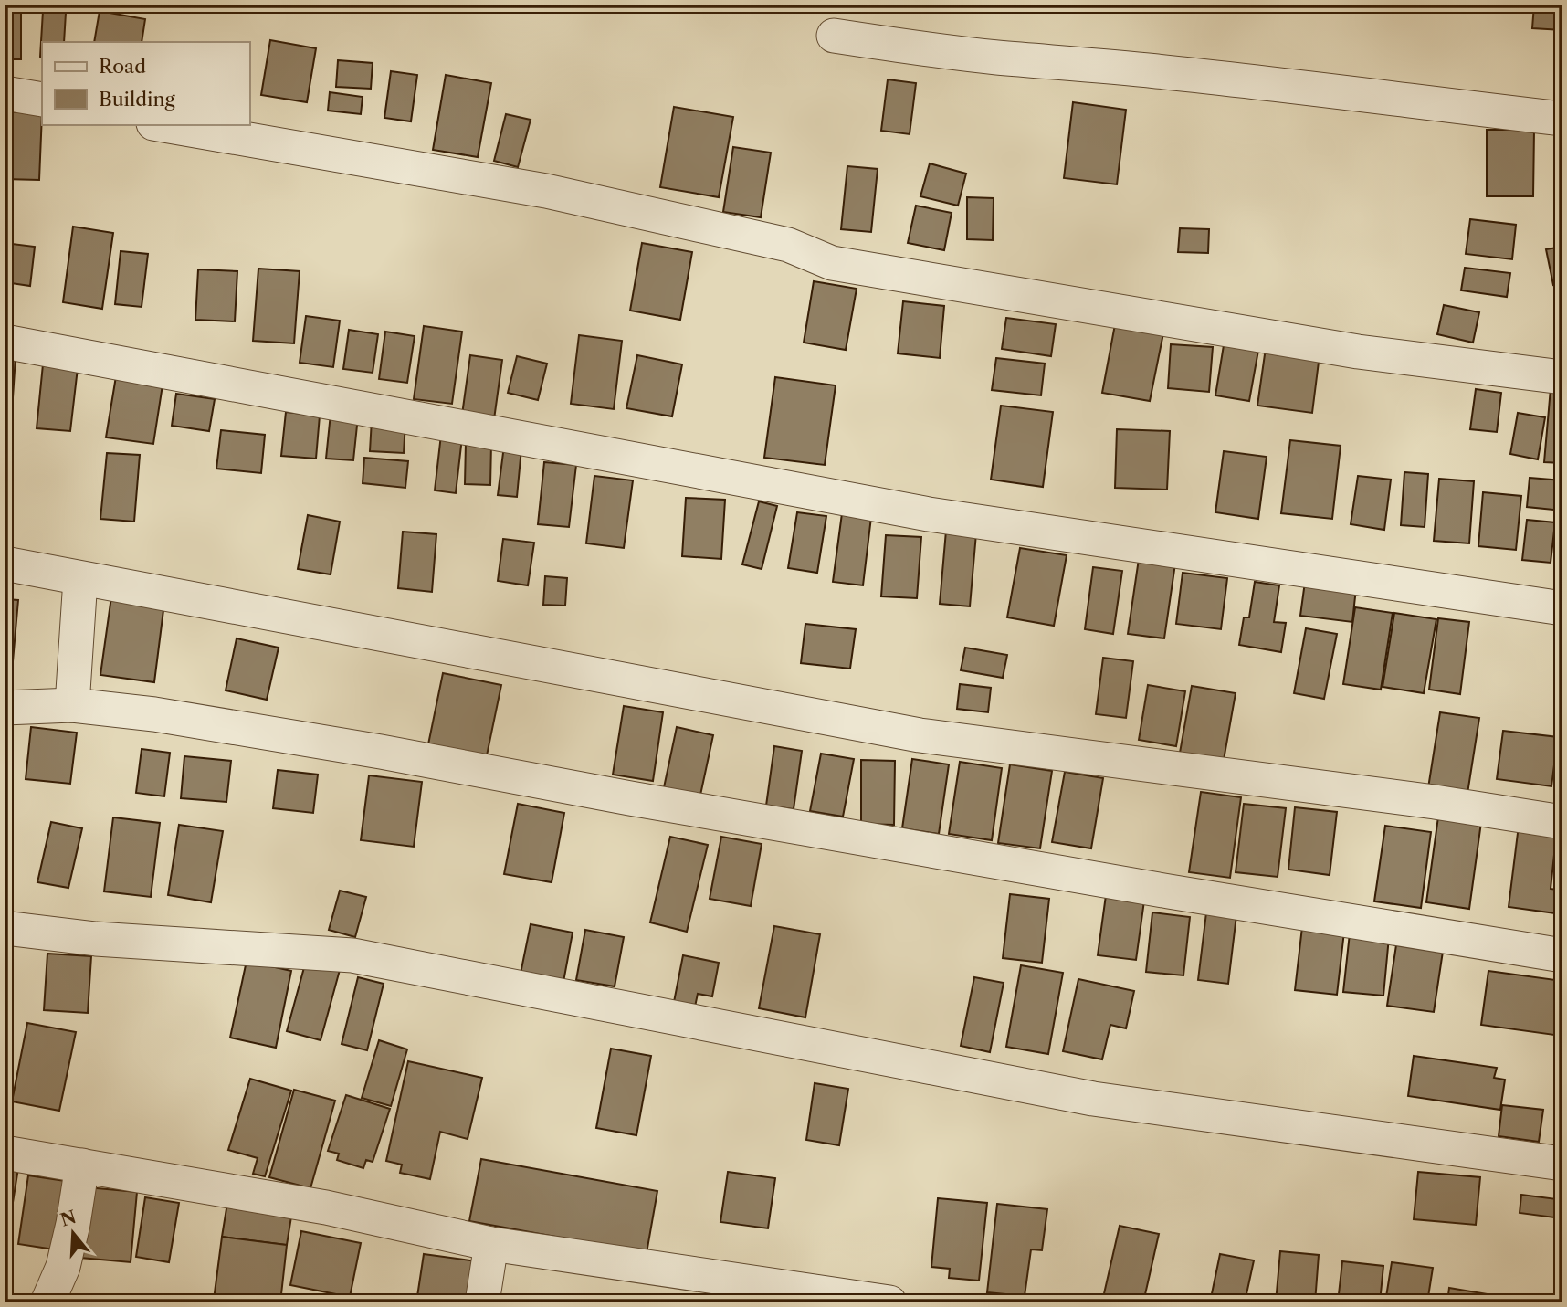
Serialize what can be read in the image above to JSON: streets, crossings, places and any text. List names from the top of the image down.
{
  "legend": ["Road", "Building"],
  "north": "top"
}
